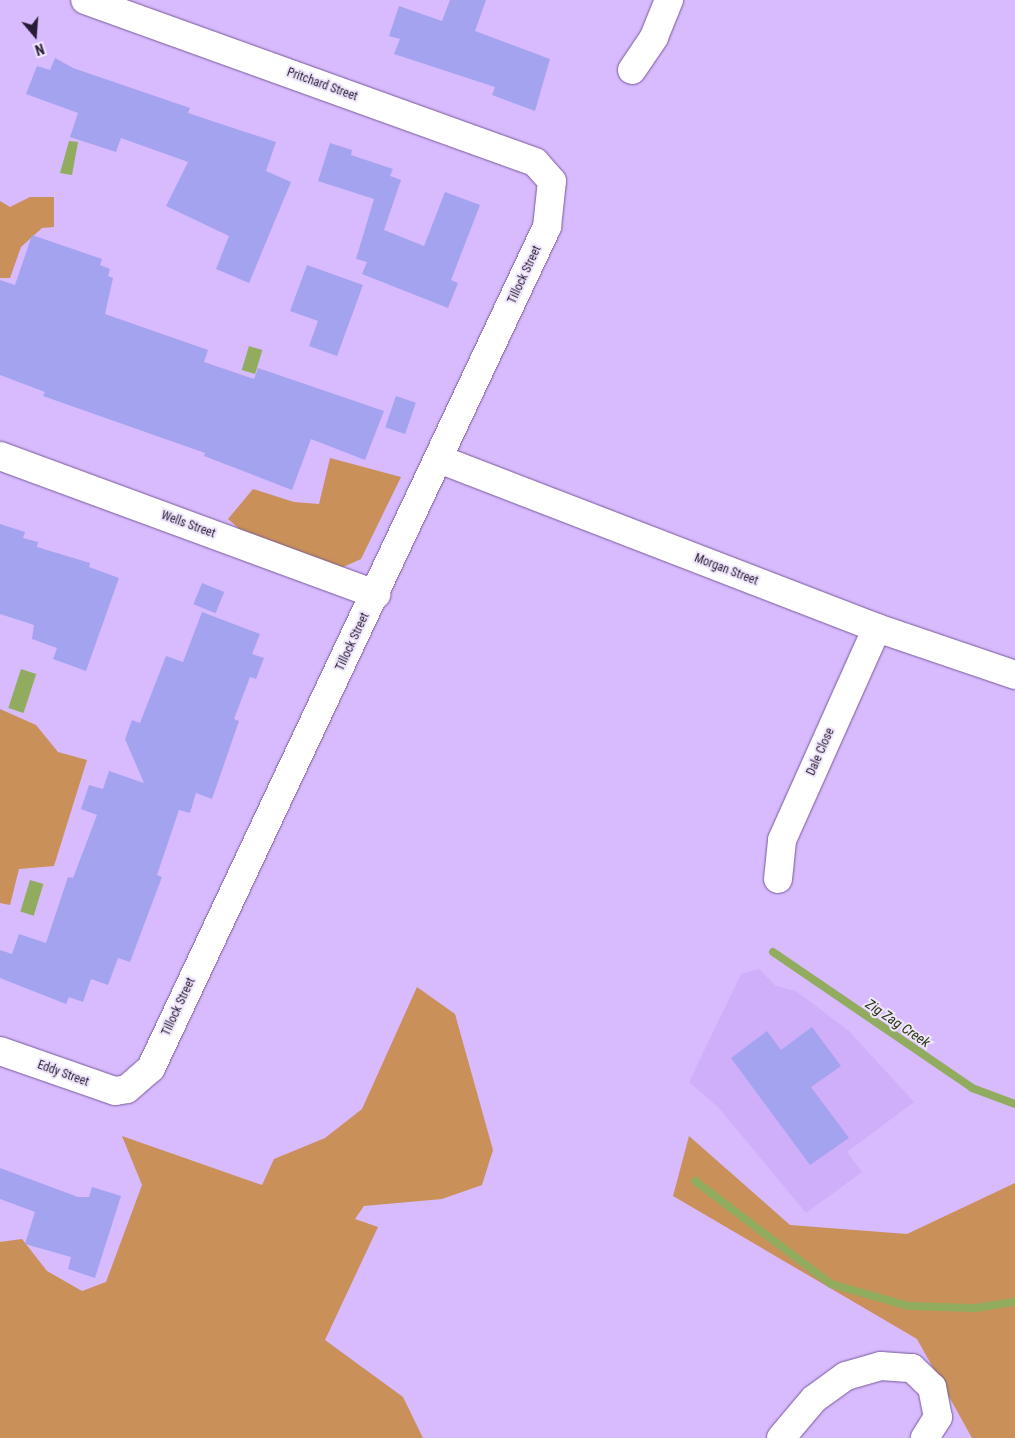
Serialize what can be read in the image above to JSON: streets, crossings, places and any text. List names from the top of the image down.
{
  "streets": {
    "street": [
      "Pritchard Street",
      "Tillock Street",
      "Wells Street",
      "Morgan Street",
      "Dale Close",
      "Eddy Street"
    ]
  },
  "crossings": [
    ["Pritchard Street", "Tillock Street"],
    ["Tillock Street", "Wells Street"],
    ["Tillock Street", "Morgan Street"],
    ["Tillock Street", "Eddy Street"],
    ["Morgan Street", "Dale Close"]
  ],
  "water": ["Zig Zag Creek"],
  "north": "bottom"
}
